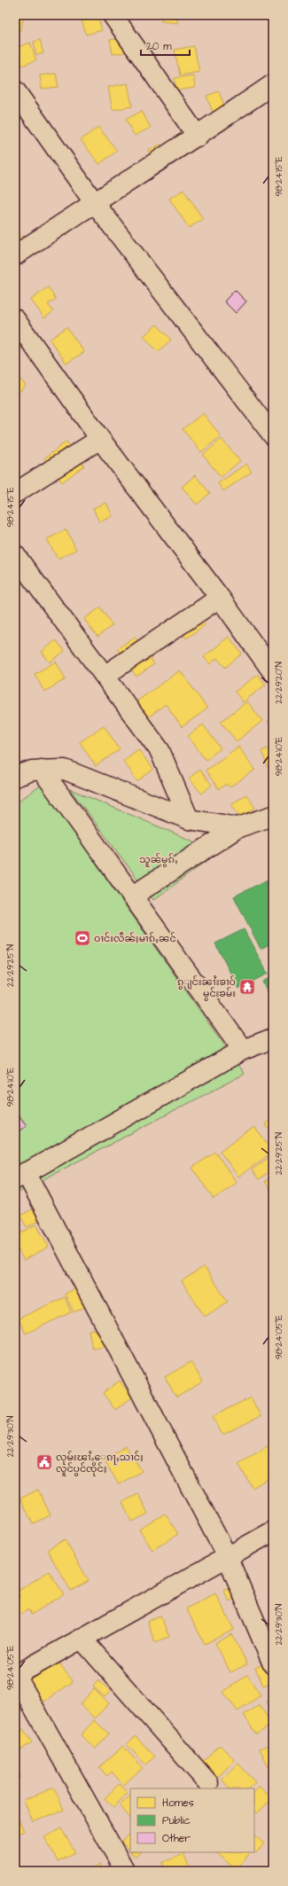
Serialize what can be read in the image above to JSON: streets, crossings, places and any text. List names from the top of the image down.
{
  "parks": ["သူၼ်မွၵ်ႇ"],
  "places": {
    "sports": ["ဝၢင်းလဵၼ်ႈမၢၵ်ႇၼင်"],
    "temple": ["ၵွျင်းၼၢႆးၶၢဝ် မွင်းၶမ်း"],
    "public building": ["လုမ်းၽၢႆႇေၵႃႇသၢင်ႈ လူင်ပွင်ၸိုင်ႈ"]
  },
  "legend": ["Homes", "Public", "Other"],
  "scale_bar": "20 m",
  "coordinates": [
    "98°24'15\"E",
    "22°29'20\"N",
    "98°24'10\"E",
    "22°29'25\"N",
    "98°24'05\"E",
    "22°29'30\"N"
  ]
}
